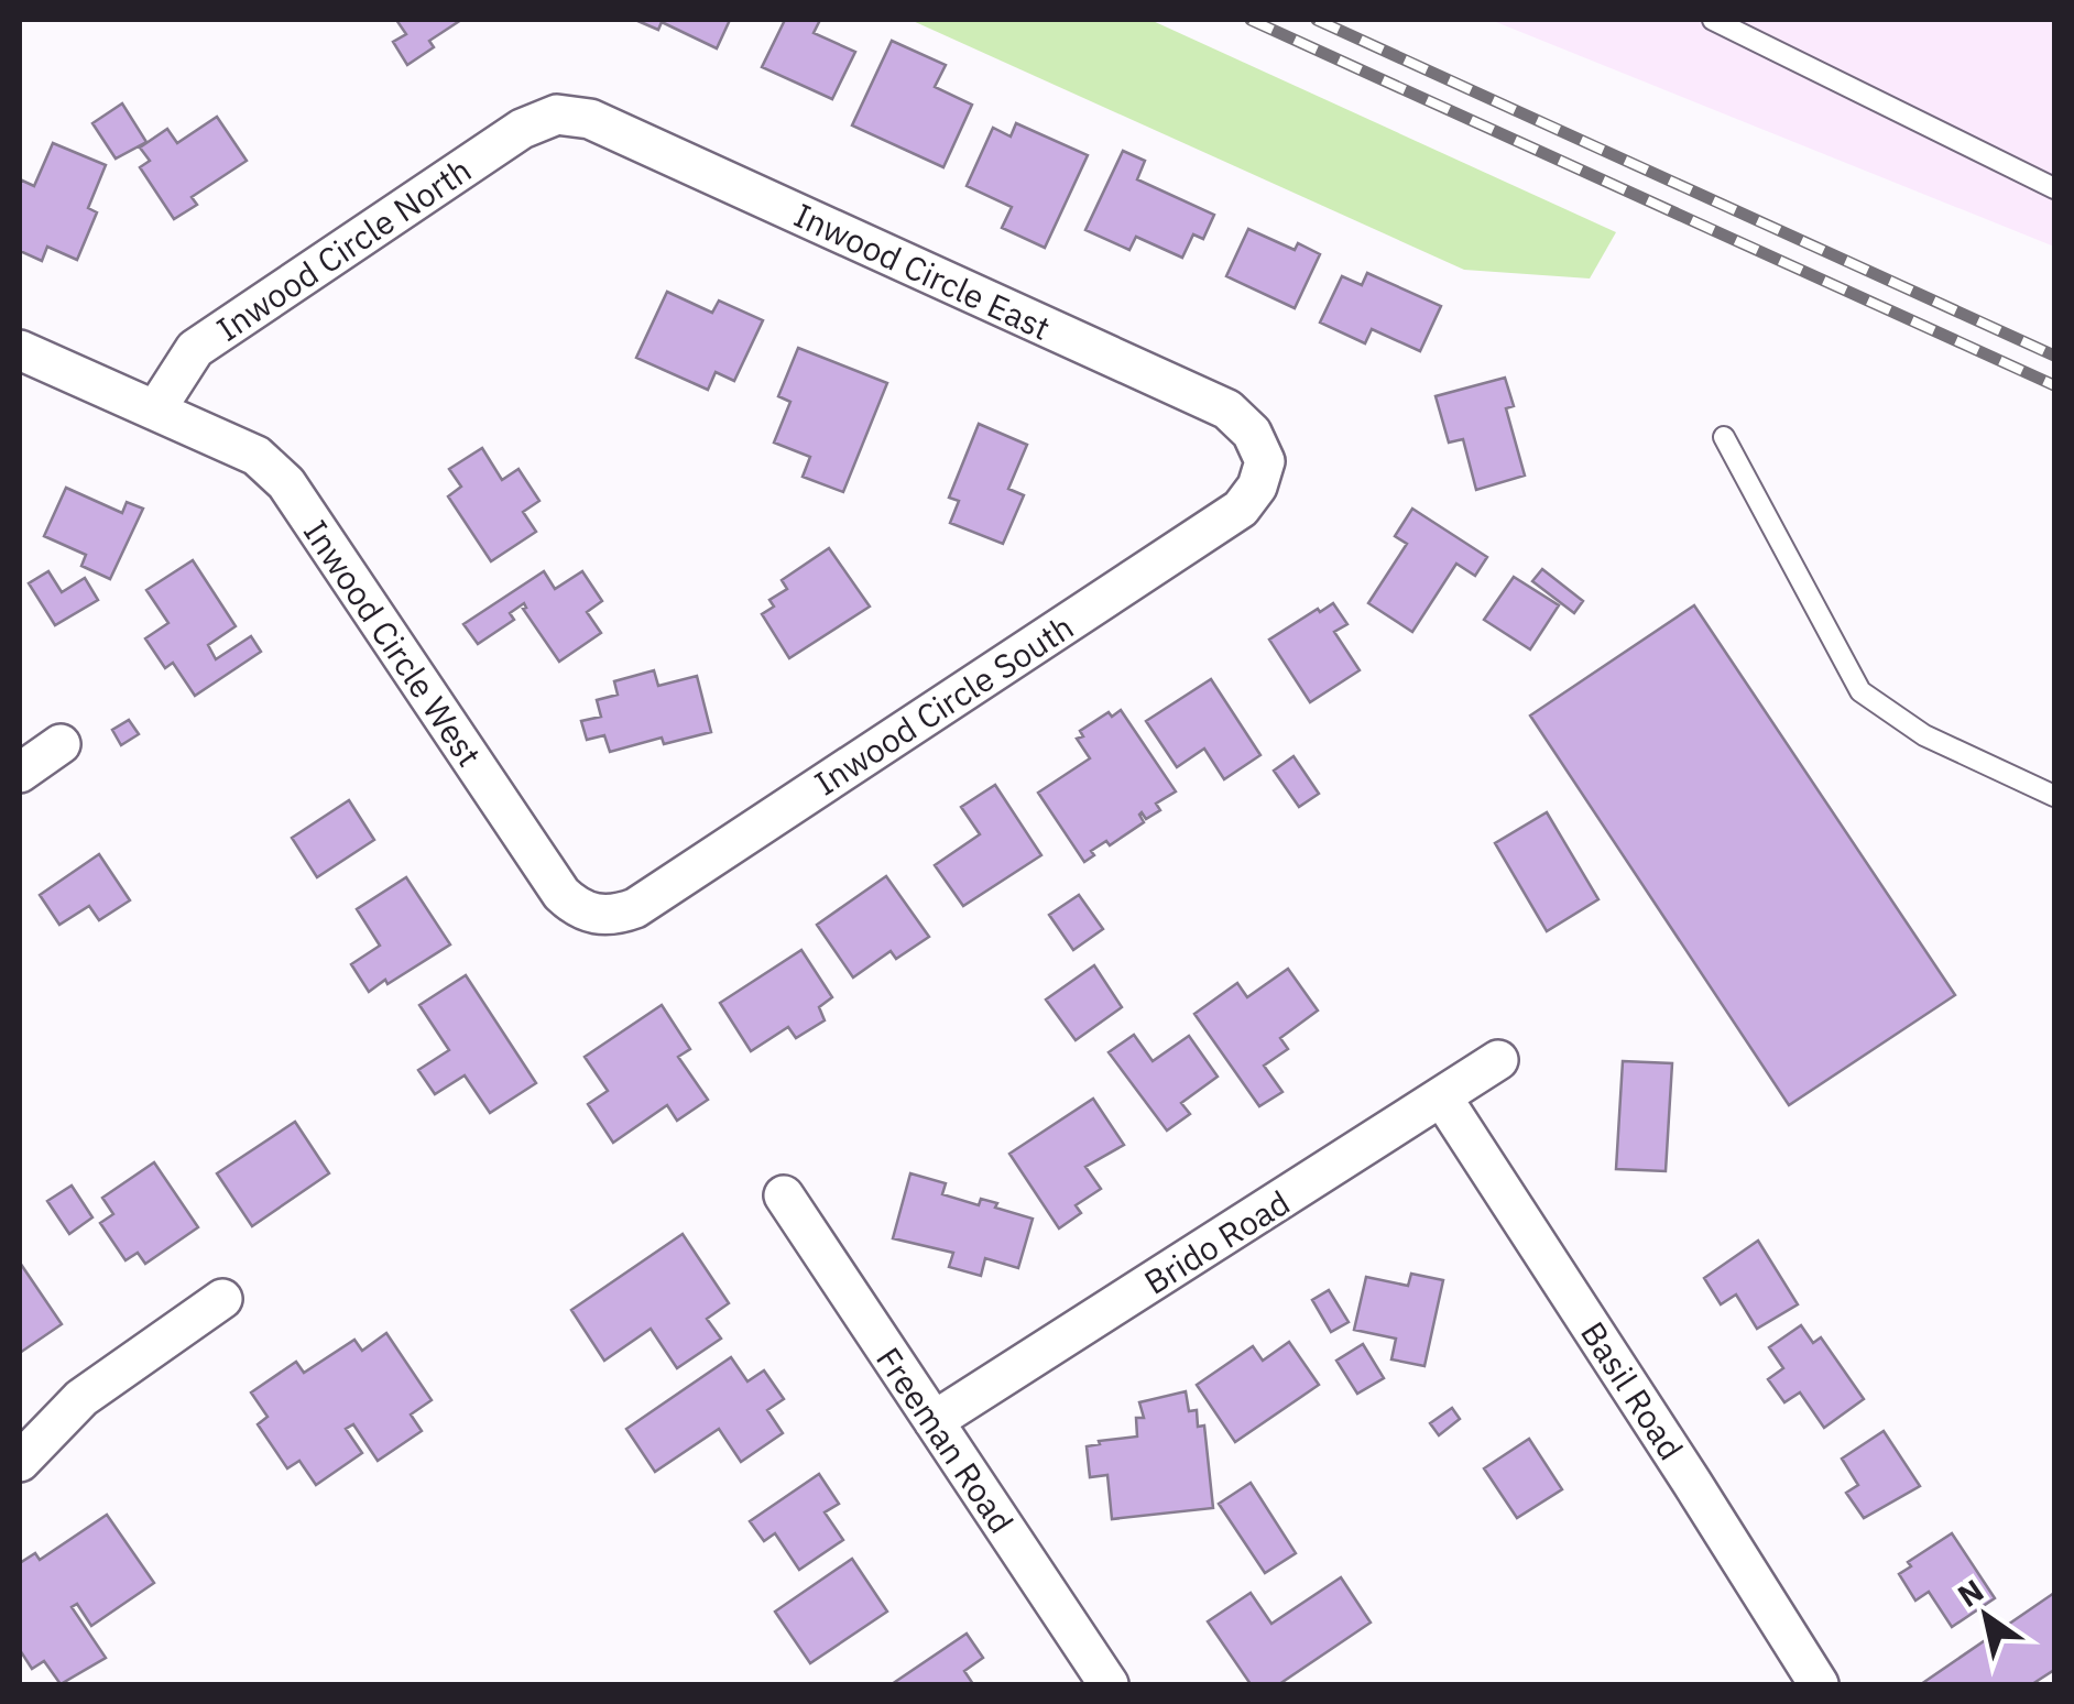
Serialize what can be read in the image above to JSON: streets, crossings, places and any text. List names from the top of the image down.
{
  "streets": {
    "street": [
      "Inwood Circle North",
      "Inwood Circle East",
      "Inwood Circle West",
      "Inwood Circle South",
      "Brido Road",
      "Basil Road",
      "Freeman Road"
    ]
  },
  "crossings": [
    ["Inwood Circle North", "Inwood Circle East"],
    ["Inwood Circle North", "Inwood Circle West"],
    ["Inwood Circle East", "Inwood Circle South"],
    ["Inwood Circle West", "Inwood Circle South"],
    ["Brido Road", "Basil Road"],
    ["Brido Road", "Freeman Road"]
  ],
  "north": "top left"
}
